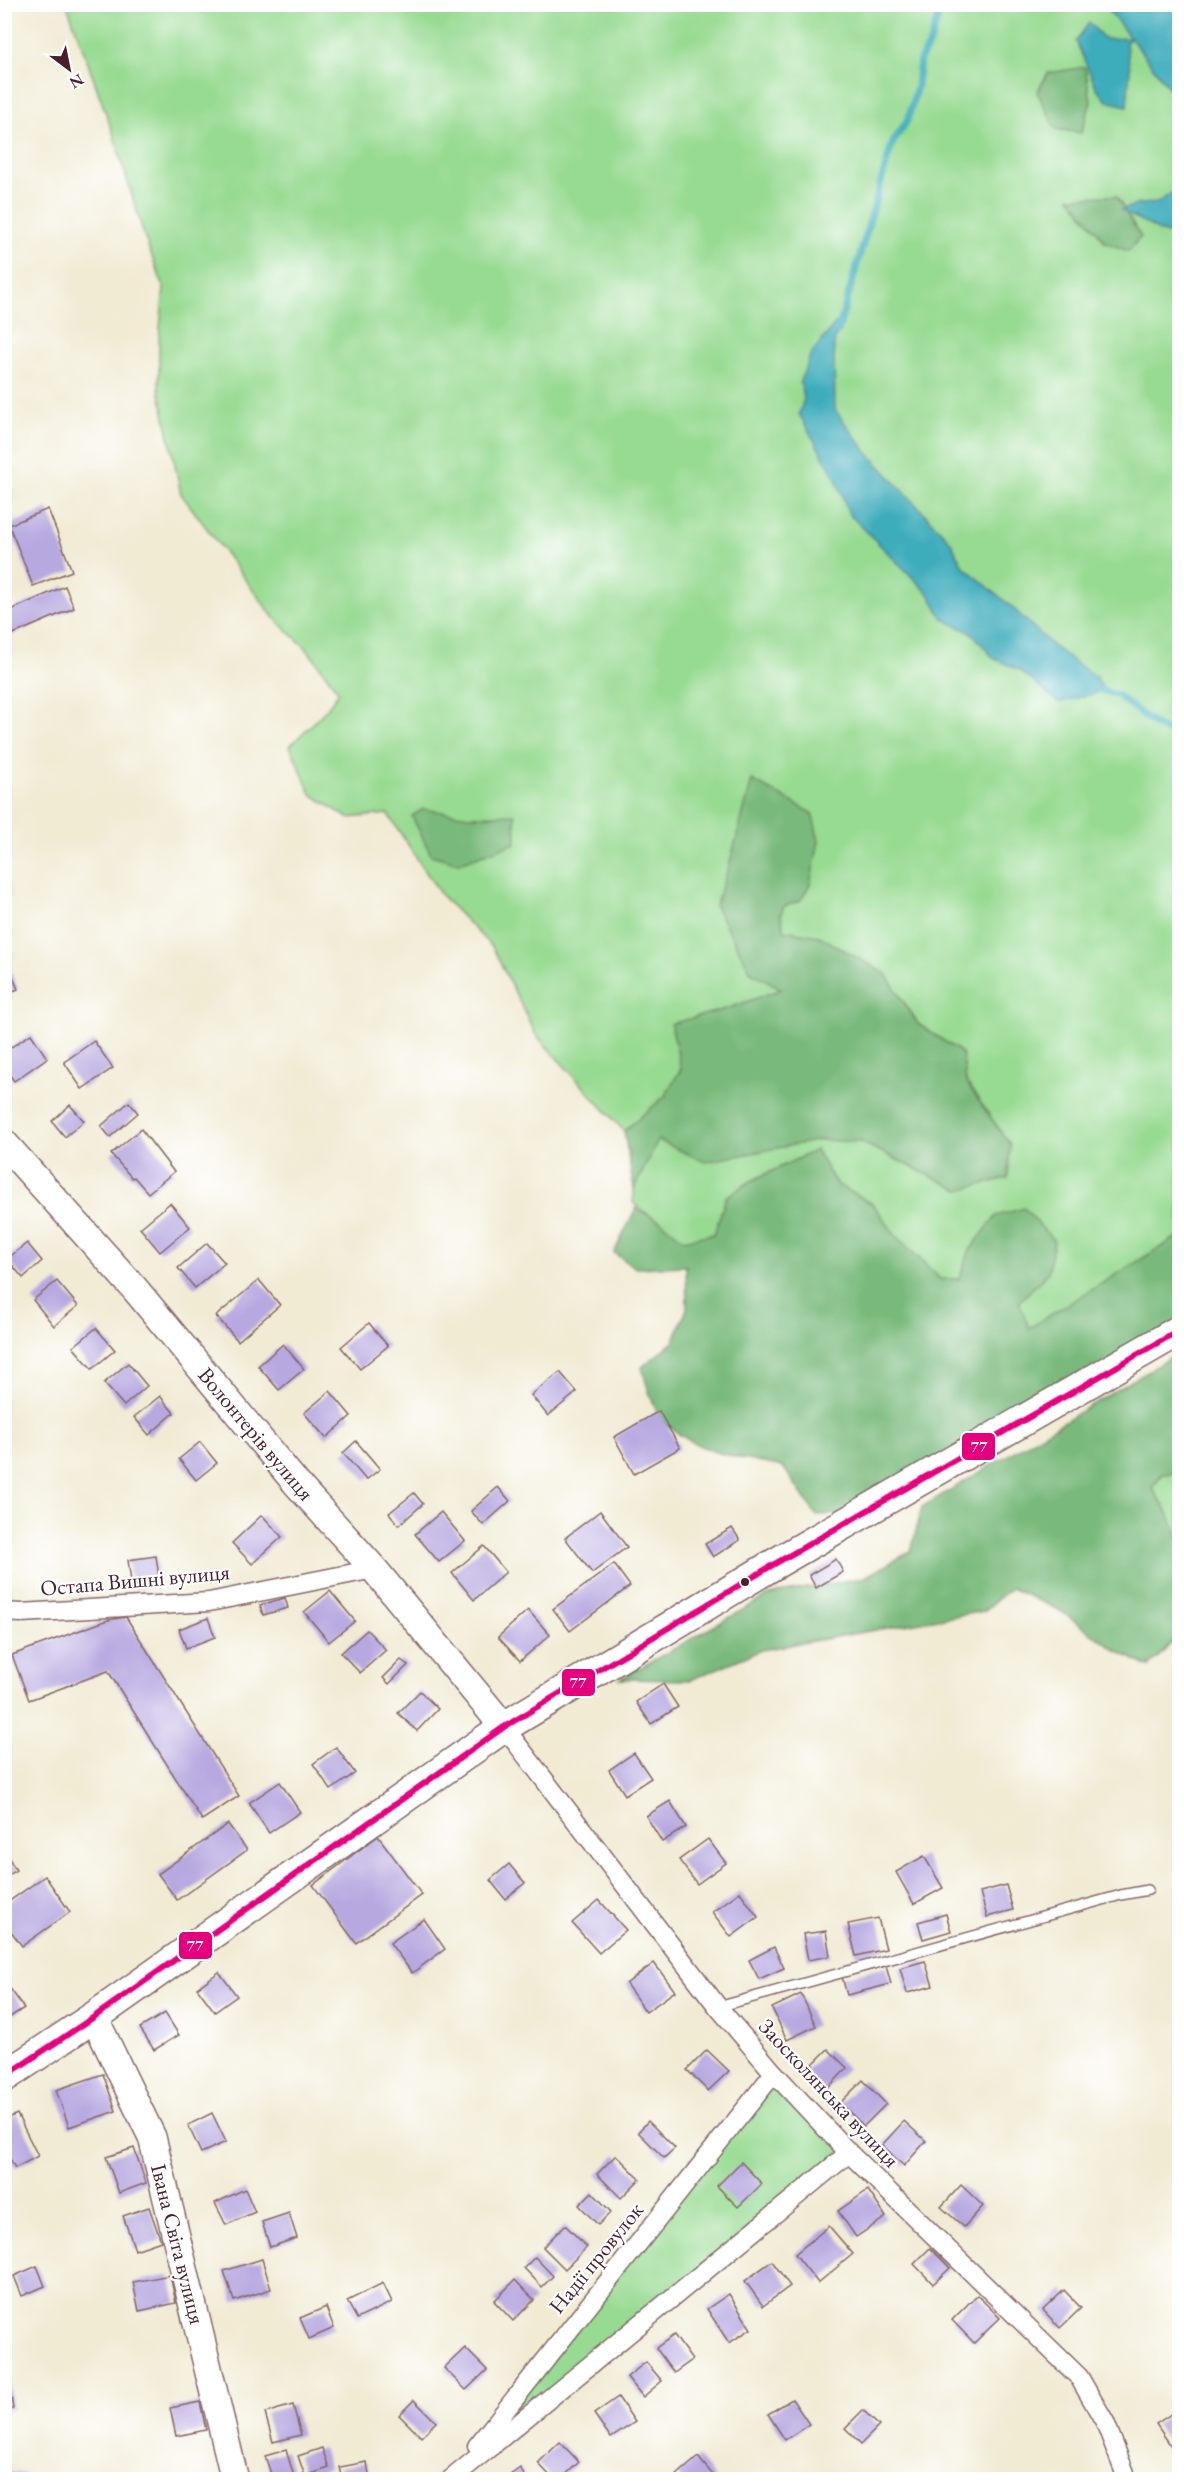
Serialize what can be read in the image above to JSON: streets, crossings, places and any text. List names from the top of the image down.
{
  "streets": {
    "street": [
      "Волонтерів вулиця",
      "Остапа Вишні вулиця",
      "Заосколянська вулиця",
      "Івана Світа вулиця",
      "Надії провулок"
    ]
  },
  "crossings": [
    ["Волонтерів вулиця", "Остапа Вишні вулиця"],
    ["Волонтерів вулиця", "Заосколянська вулиця"],
    ["Заосколянська вулиця", "Надії провулок"]
  ],
  "lines": ["transit line 77"],
  "north": "bottom right"
}
